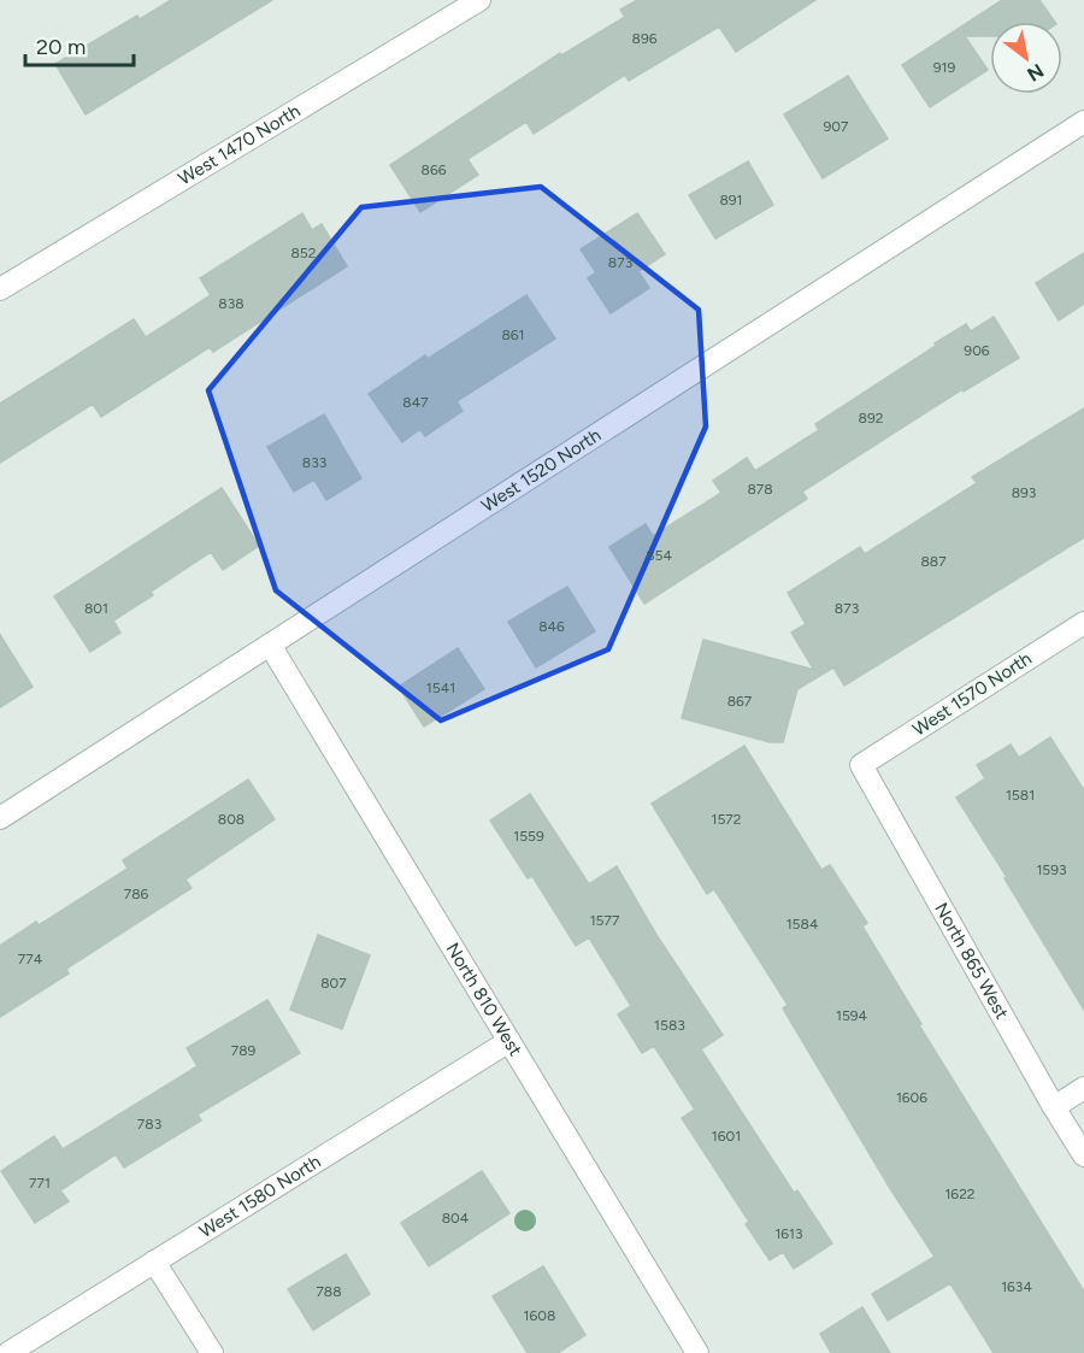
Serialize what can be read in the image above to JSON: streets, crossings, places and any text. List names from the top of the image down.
{
  "streets": {
    "street": [
      "West 1470 North",
      "West 1520 North",
      "West 1570 North",
      "North 865 West",
      "North 810 West",
      "West 1580 North"
    ]
  },
  "crossings": [
    ["West 1520 North", "North 810 West"],
    ["West 1570 North", "North 865 West"],
    ["North 810 West", "West 1580 North"]
  ],
  "house_numbers": [
    "896",
    "919",
    "907",
    "866",
    "891",
    "852",
    "873",
    "838",
    "861",
    "906",
    "847",
    "892",
    "833",
    "878",
    "893",
    "854",
    "887",
    "801",
    "873",
    "846",
    "1541",
    "867",
    "1581",
    "808",
    "1572",
    "1559",
    "1593",
    "786",
    "1577",
    "1584",
    "774",
    "807",
    "1594",
    "1583",
    "789",
    "1606",
    "783",
    "1601",
    "771",
    "1622",
    "804",
    "1613",
    "1634",
    "788",
    "1608"
  ],
  "scale_bar": "20 m",
  "north": "bottom right"
}
